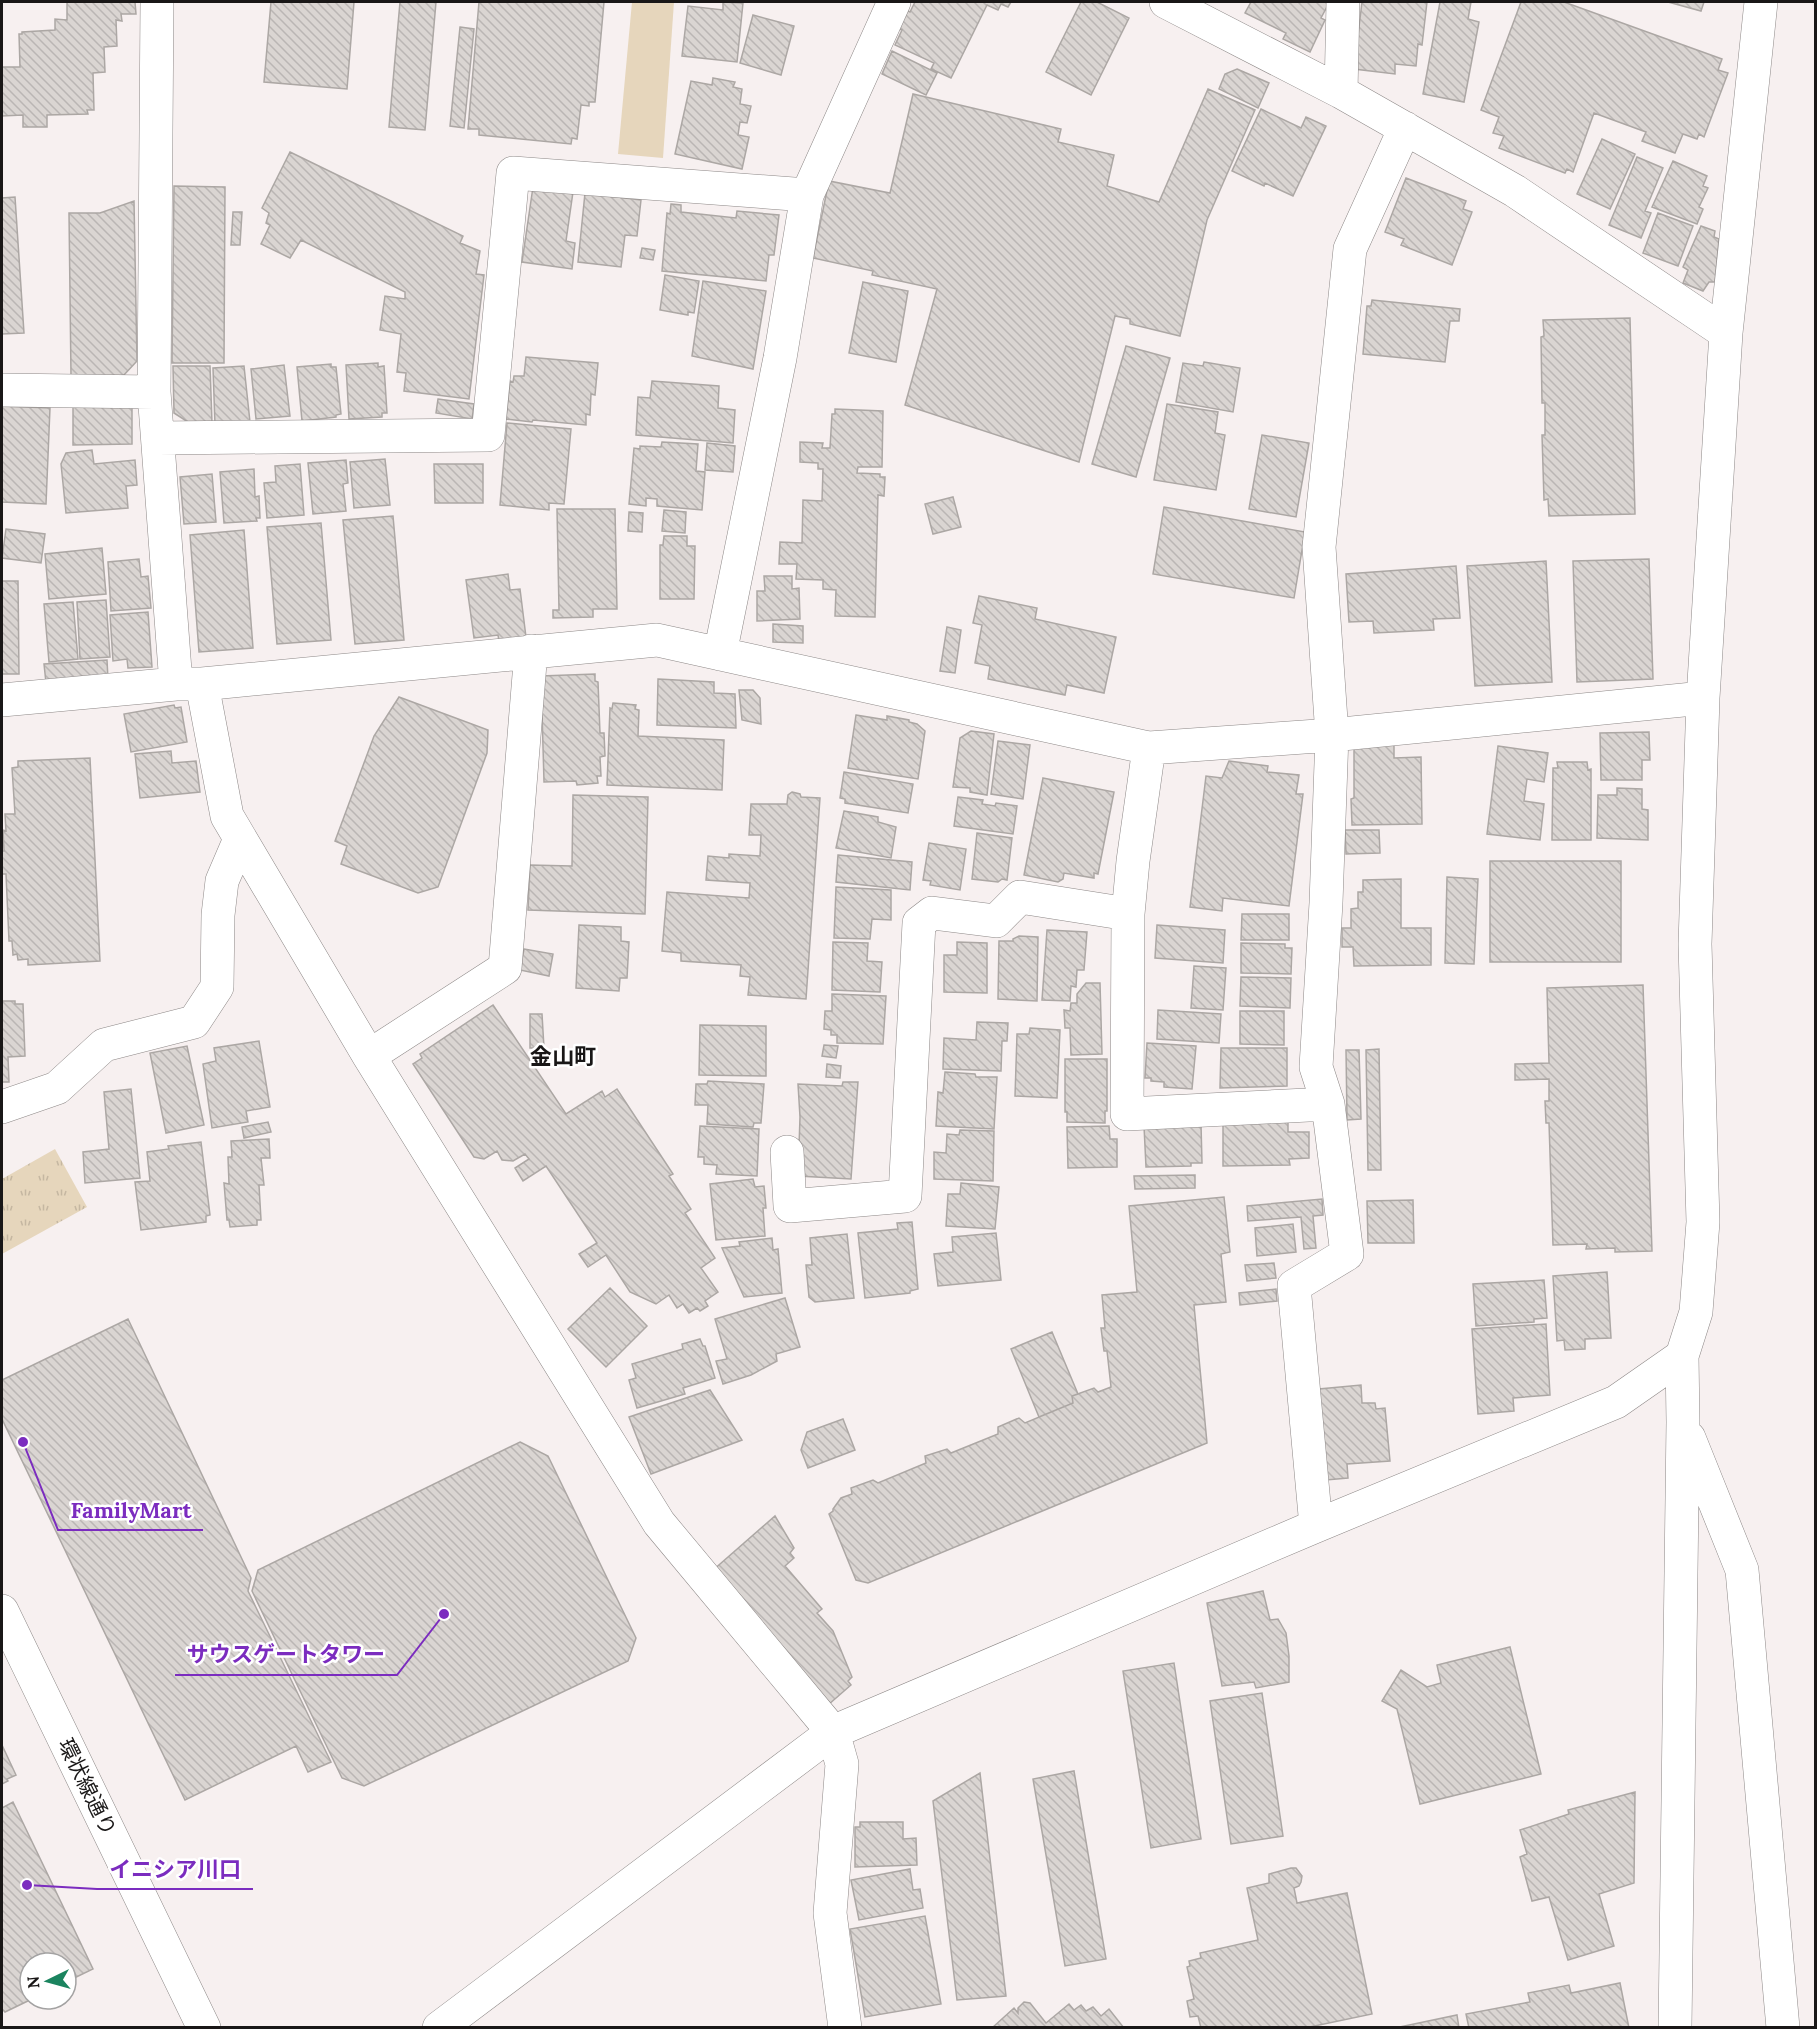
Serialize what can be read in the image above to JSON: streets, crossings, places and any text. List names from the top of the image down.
{
  "streets": {
    "street": ["環状線通り"]
  },
  "districts": ["金山町"],
  "places": ["FamilyMart", "サウスゲートタワー", "イニシア川口"],
  "north": "left"
}
